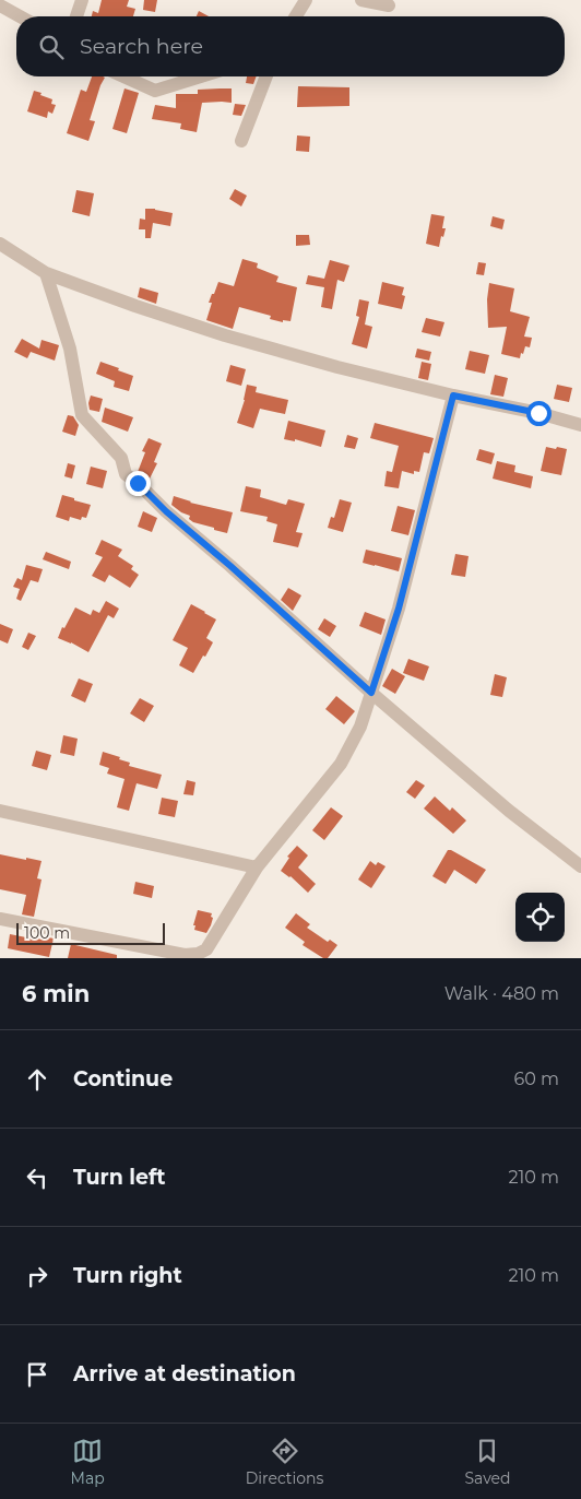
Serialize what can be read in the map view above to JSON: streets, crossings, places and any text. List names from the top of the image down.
{
  "scale_bar": "100 m",
  "page": {
    "search": "Search here",
    "scale": "100 m",
    "heading": ["6 min", "Walk · 480 m"],
    "list": [
      ["Continue", "60 m"],
      ["Turn left", "210 m"],
      ["Turn right", "210 m"],
      "Arrive at destination"
    ],
    "nav": ["Map", "Directions", "Saved"]
  }
}
